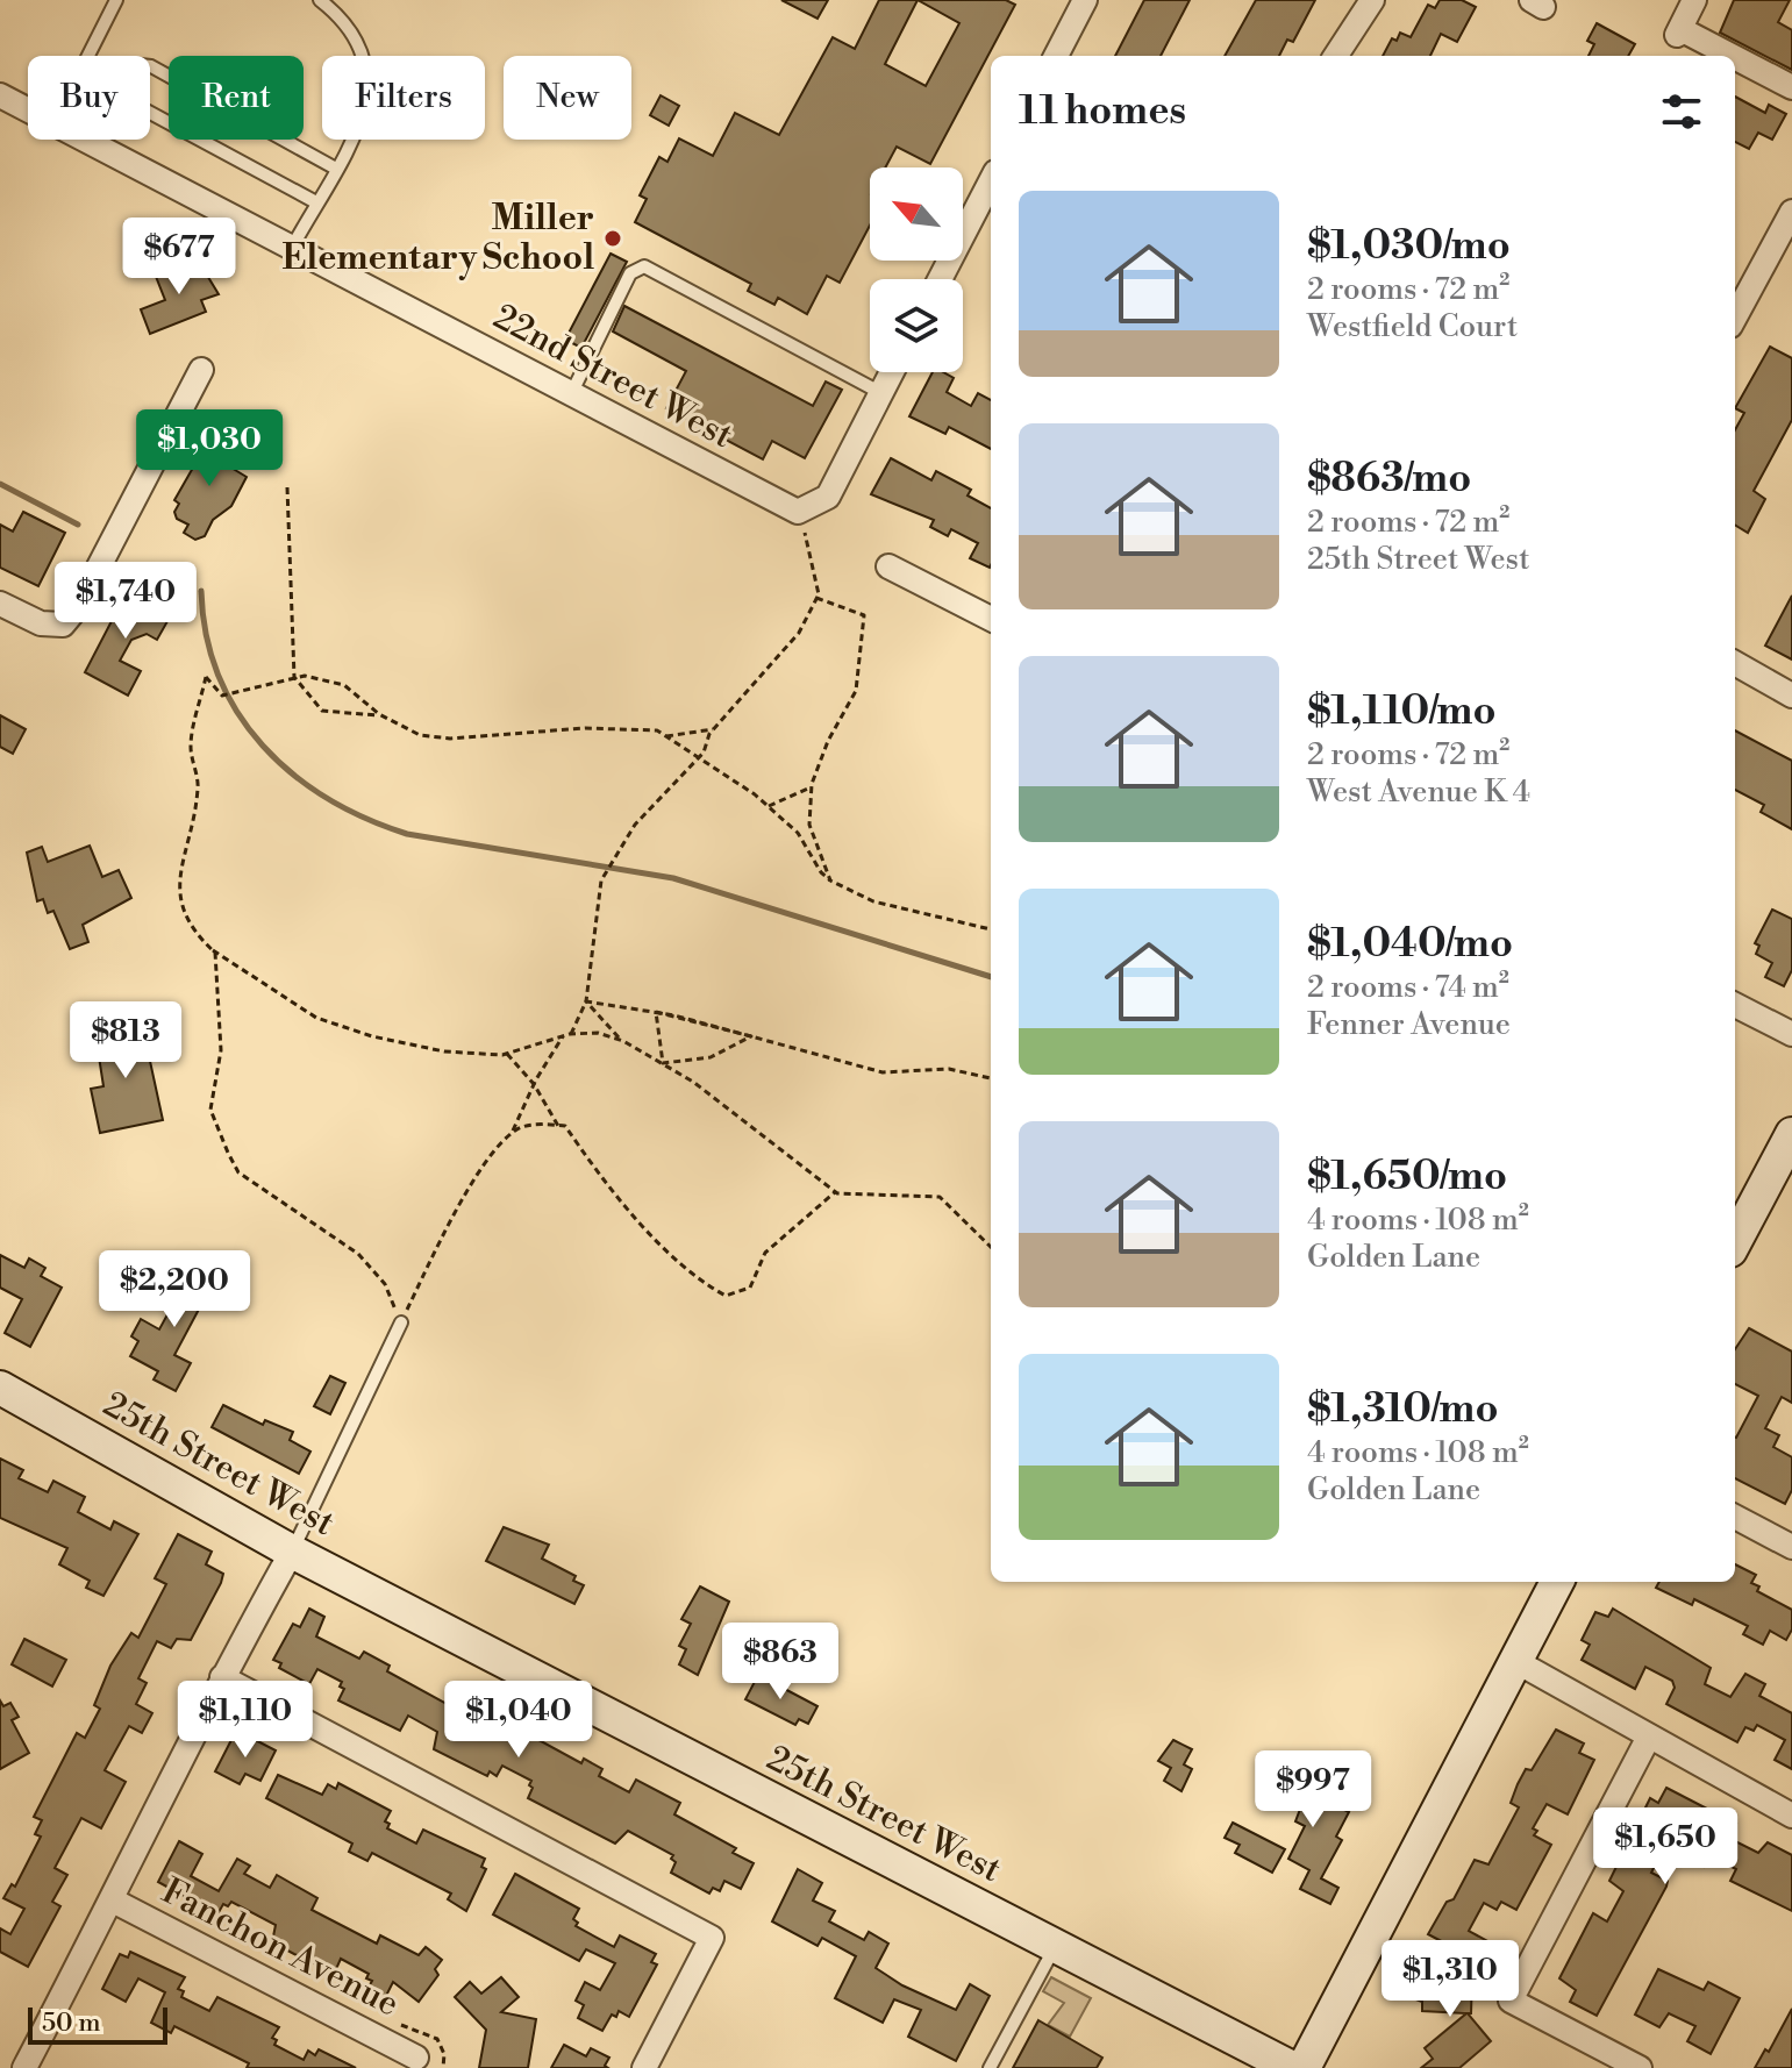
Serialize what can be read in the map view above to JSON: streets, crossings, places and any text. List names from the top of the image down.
{
  "streets": {
    "street": ["22nd Street West", "25th Street West", "Fanchon Avenue"]
  },
  "places": ["Miller Elementary School"],
  "scale_bar": "50 m",
  "north": "top left",
  "page": {
    "chip": [
      "Buy",
      "Rent",
      "Filters",
      "New"
    ],
    "heading": "11 homes",
    "list": [
      {
        "name": "$1,030/mo",
        "note": "2 rooms · 72 m² · Westfield Court"
      },
      {
        "name": "$863/mo",
        "note": "2 rooms · 72 m² · 25th Street West"
      },
      {
        "name": "$1,110/mo",
        "note": "2 rooms · 72 m² · West Avenue K 4"
      },
      {
        "name": "$1,040/mo",
        "note": "2 rooms · 74 m² · Fenner Avenue"
      },
      {
        "name": "$1,650/mo",
        "note": "4 rooms · 108 m² · Golden Lane"
      },
      {
        "name": "$1,310/mo",
        "note": "4 rooms · 108 m² · Golden Lane"
      }
    ],
    "price": [
      "$677",
      "$1,030",
      "$1,740",
      "$813",
      "$2,200",
      "$863",
      "$1,110",
      "$1,040",
      "$997",
      "$1,650",
      "$1,310"
    ],
    "scale": "50 m"
  }
}
